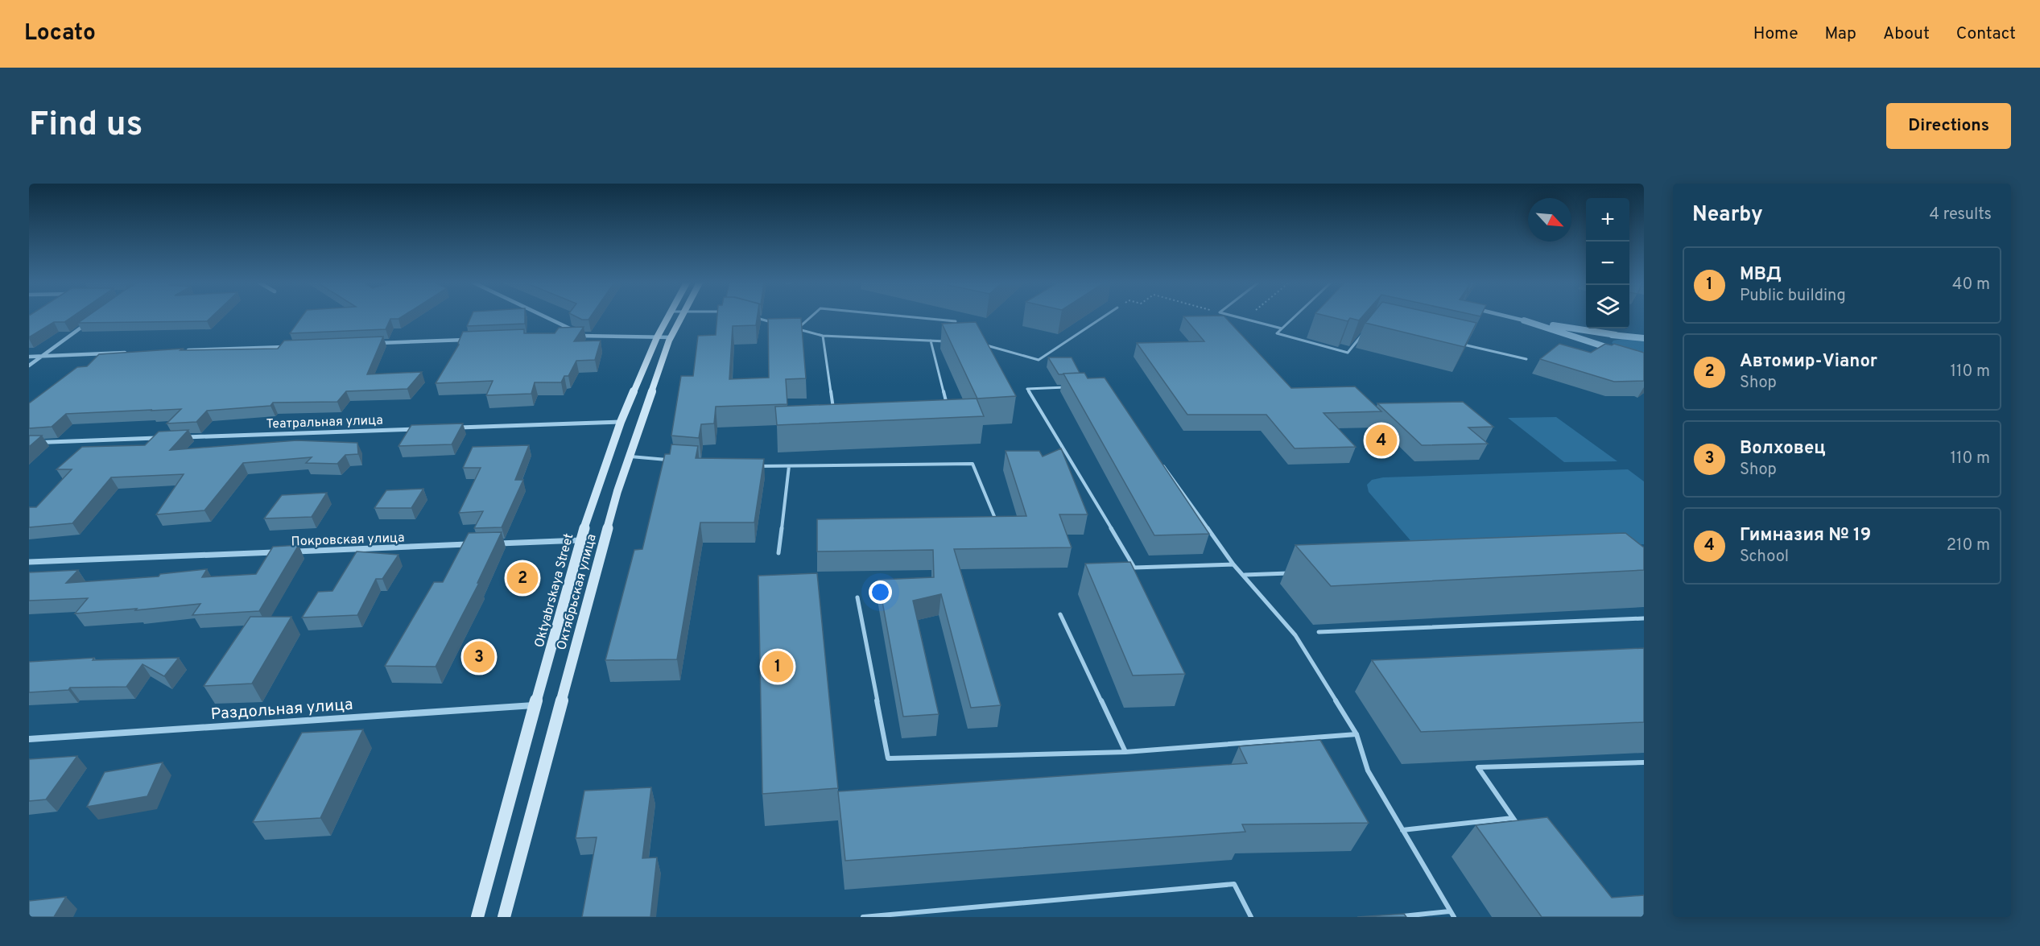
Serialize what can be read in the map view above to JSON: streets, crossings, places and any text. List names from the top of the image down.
{
  "streets": {
    "main road": ["Oktyabrskaya Street", "Октябрьская улица"],
    "street": ["Театральная улица", "Покровская улица", "Раздольная улица"]
  },
  "crossings": [
    ["Oktyabrskaya Street", "Раздольная улица"]
  ],
  "north": "bottom right",
  "page": {
    "header": "Locato",
    "nav": [
      "Home",
      "Map",
      "About",
      "Contact"
    ],
    "buttons": "Directions",
    "title": "Find us",
    "heading": ["Nearby", "4 results"],
    "map_buttons": ["+", "−"],
    "list": [
      {
        "mark": "1",
        "name": "МВД",
        "note": "Public building",
        "value": "40 m"
      },
      {
        "mark": "2",
        "name": "Автомир-Vianor",
        "note": "Shop",
        "value": "110 m"
      },
      {
        "mark": "3",
        "name": "Волховец",
        "note": "Shop",
        "value": "110 m"
      },
      {
        "mark": "4",
        "name": "Гимназия № 19",
        "note": "School",
        "value": "210 m"
      }
    ],
    "pins": [
      "4",
      "2",
      "3",
      "1"
    ]
  }
}
